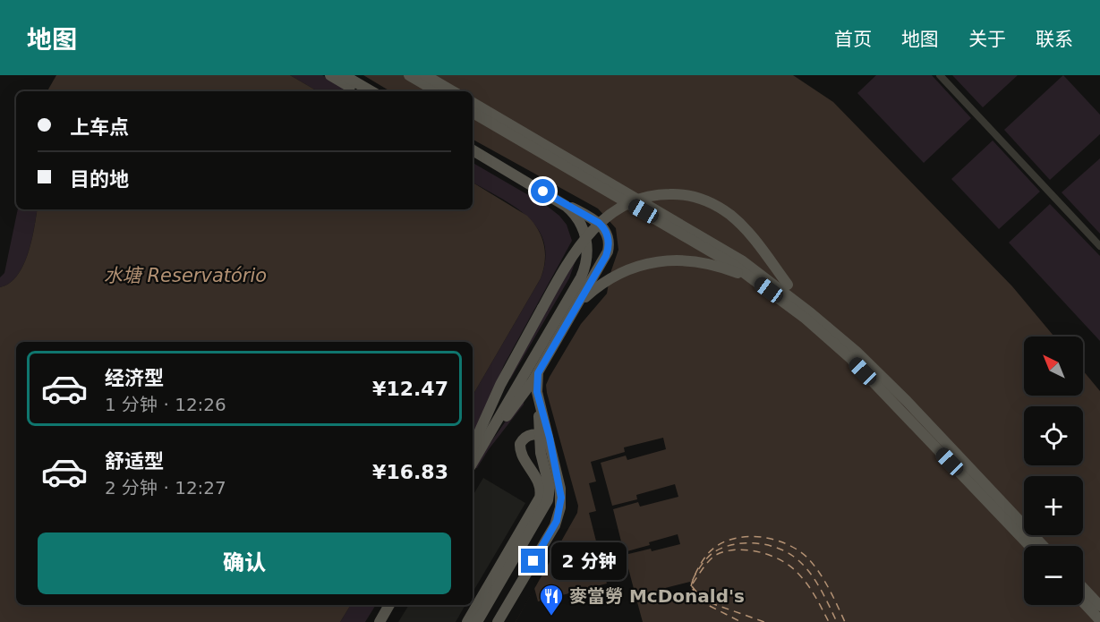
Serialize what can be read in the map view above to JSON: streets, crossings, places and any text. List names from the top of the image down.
{
  "water": ["水塘 Reservatório"],
  "places": {
    "restaurant": ["麥當勞 McDonald's"]
  },
  "north": "top left",
  "page": {
    "header": "地图",
    "nav": [
      "首页",
      "地图",
      "关于",
      "联系"
    ],
    "banner": ["上车点", "目的地"],
    "map_buttons": ["+", "−"],
    "list": [
      {
        "name": "经济型",
        "note": "1 分钟 · 12:26",
        "value": "¥12.47"
      },
      {
        "name": "舒适型",
        "note": "2 分钟 · 12:27",
        "value": "¥16.83"
      }
    ],
    "buttons": "确认",
    "bubble": "2 分钟"
  }
}
